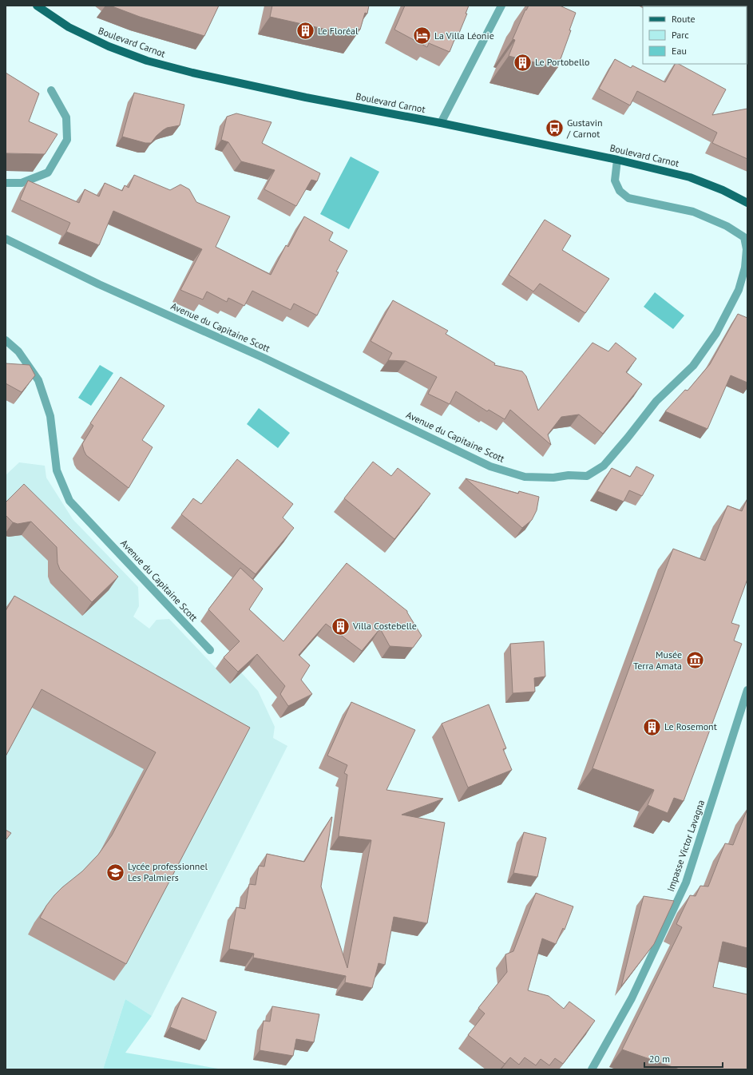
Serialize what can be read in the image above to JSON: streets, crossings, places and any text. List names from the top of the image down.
{
  "streets": {
    "main road": ["Boulevard Carnot"],
    "street": ["Avenue du Capitaine Scott", "Impasse Victor Lavagna"]
  },
  "crossings": [
    ["Boulevard Carnot", "Avenue du Capitaine Scott"]
  ],
  "places": {
    "building": [
      "Le Floréal",
      "Le Portobello",
      "Villa Costebelle",
      "Le Rosemont"
    ],
    "hotel": ["La Villa Léonie"],
    "bus stop": ["Gustavin / Carnot"],
    "museum": ["Musée Terra Amata"],
    "school or university": ["Lycée professionnel Les Palmiers"]
  },
  "legend": ["Route", "Parc", "Eau"],
  "scale_bar": "20 m"
}
